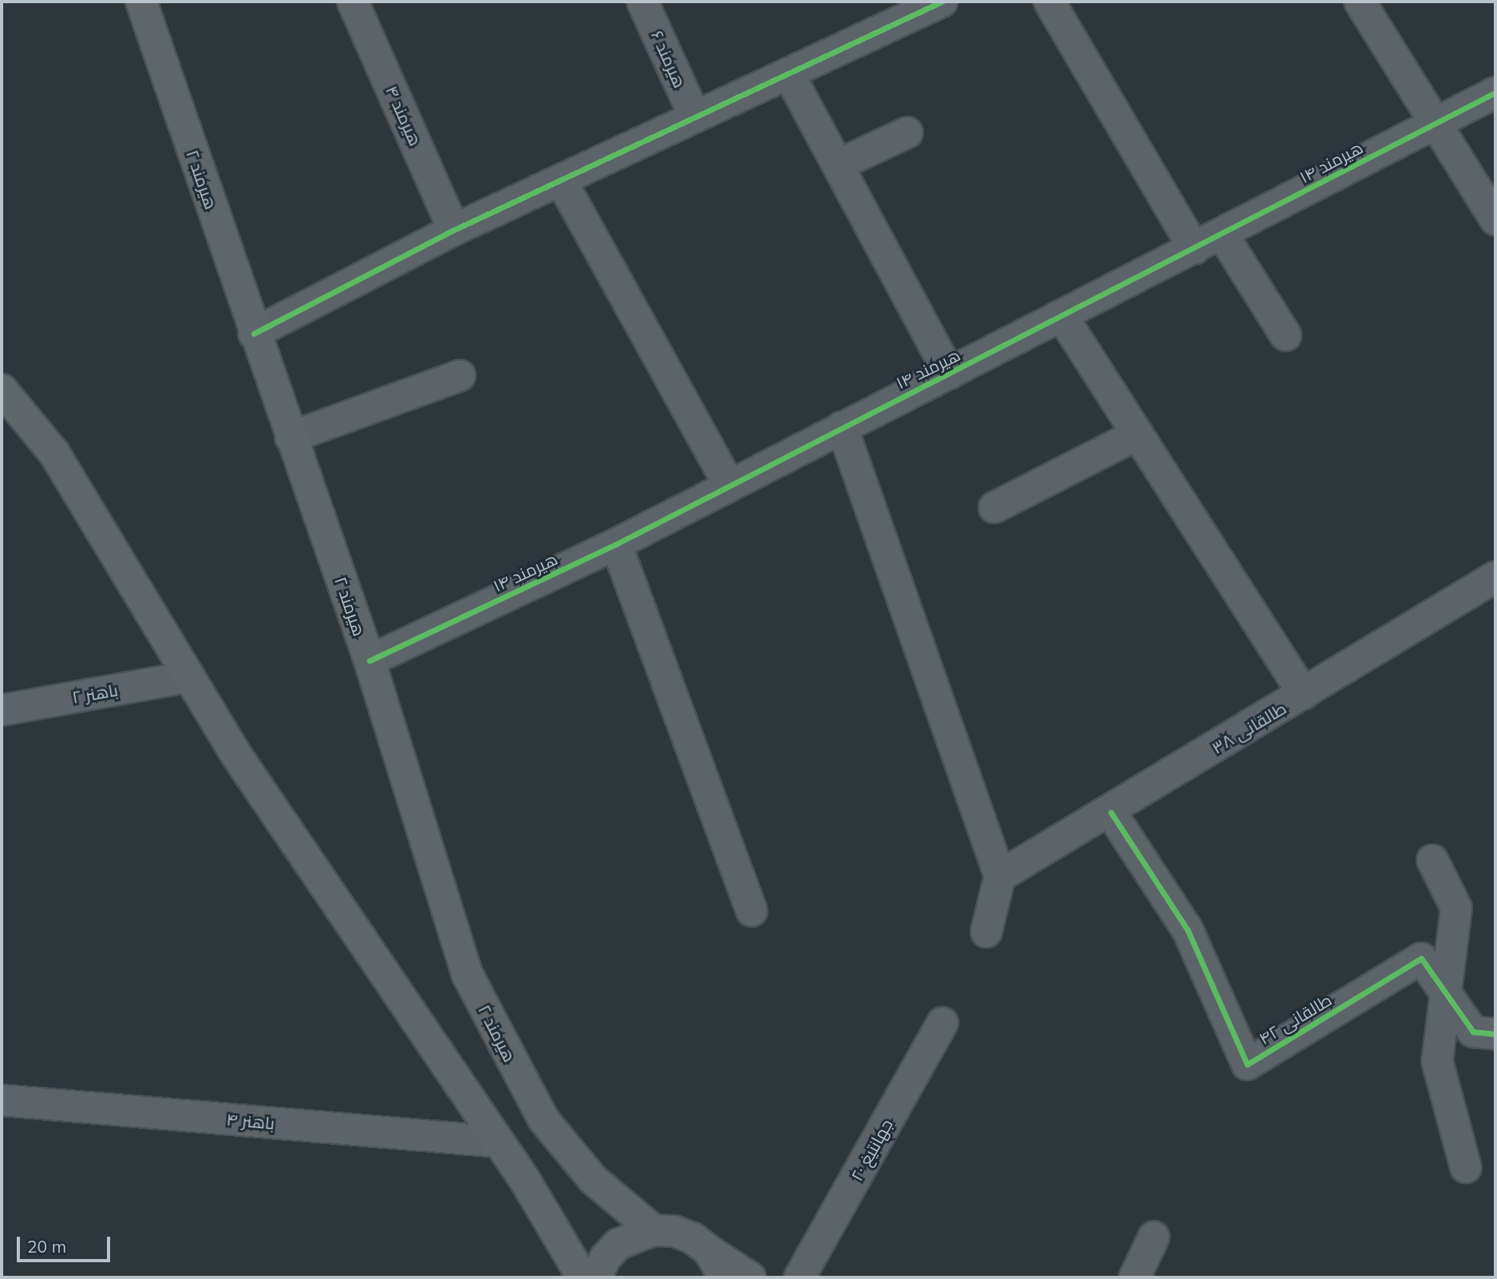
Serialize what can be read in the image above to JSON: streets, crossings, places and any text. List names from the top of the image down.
{
  "streets": {
    "main road": ["هیرمند ۲"],
    "street": [
      "هیرمند ۶",
      "هیرمند ۴",
      "هیرمند ۱۴",
      "باهنر ۲",
      "طالقانی ۳۸",
      "طالقانی ۴۲",
      "باهنر ۴",
      "جهانتیغ ۲۰"
    ]
  },
  "crossings": [
    ["هیرمند ۱۴", "هیرمند ۲"],
    ["طالقانی ۳۸", "طالقانی ۴۲"]
  ],
  "scale_bar": "20 m"
}
